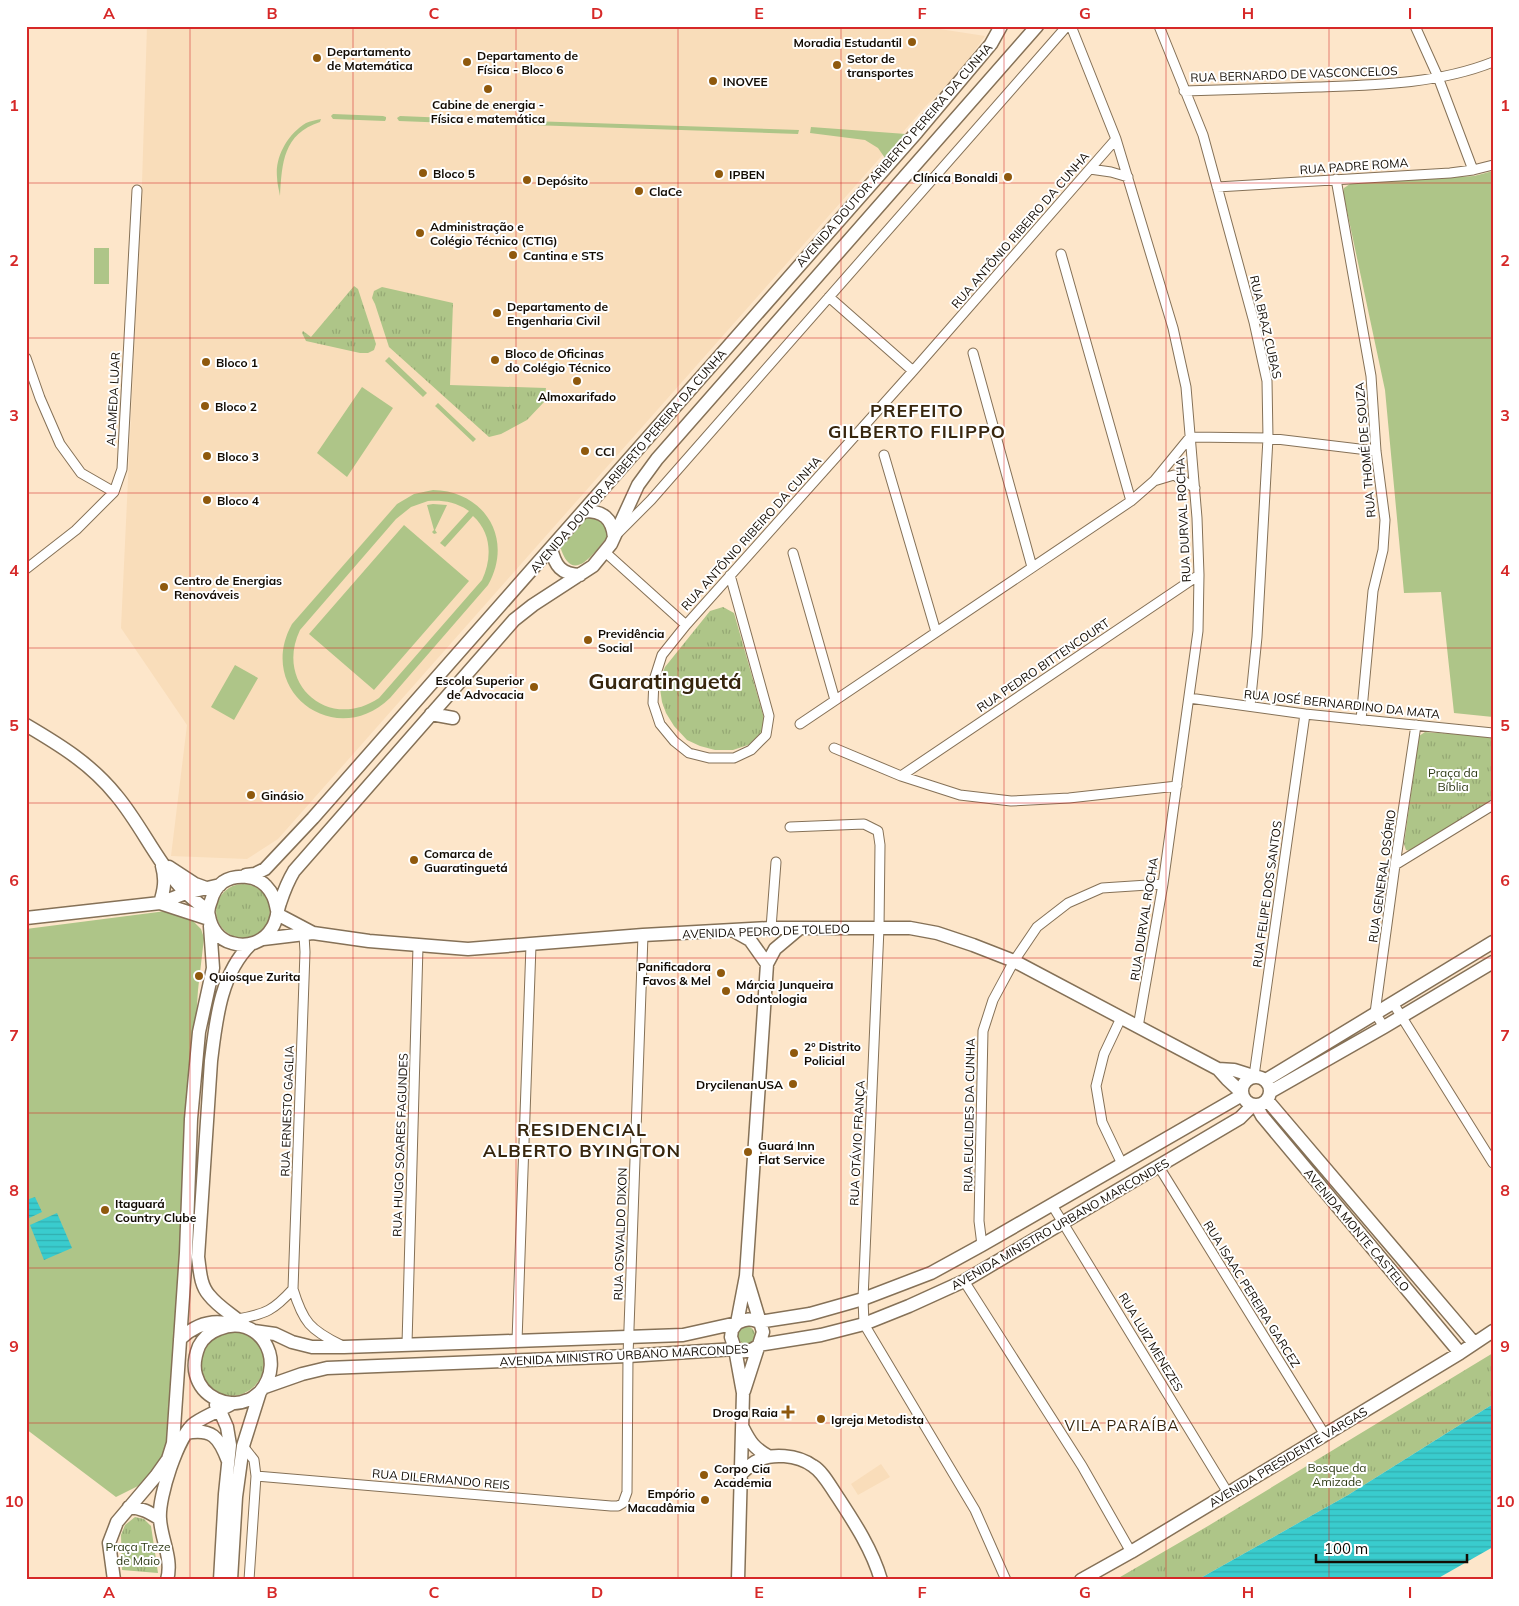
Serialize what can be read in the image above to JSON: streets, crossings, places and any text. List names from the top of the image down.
{
  "streets": {
    "street": [
      "RUA BERNARDO DE VASCONCELOS",
      "AVENIDA DOUTOR ARIBERTO PEREIRA DA CUNHA",
      "RUA PADRE ROMA",
      "RUA ANTÔNIO RIBEIRO DA CUNHA",
      "RUA BRAZ CUBAS",
      "ALAMEDA LUAR",
      "RUA THOMÉ DE SOUZA",
      "RUA DURVAL ROCHA",
      "RUA PEDRO BITTENCOURT",
      "RUA JOSÉ BERNARDINO DA MATA",
      "RUA GENERAL OSÓRIO",
      "RUA FELIPE DOS SANTOS",
      "AVENIDA PEDRO DE TOLEDO",
      "RUA ERNESTO GAGLIA",
      "RUA EUCLIDES DA CUNHA",
      "RUA OTÁVIO FRANÇA",
      "RUA HUGO SOARES FAGUNDES",
      "AVENIDA MINISTRO URBANO MARCONDES",
      "AVENIDA MONTE CASTELO",
      "RUA OSWALDO DIXON",
      "RUA ISAAC PEREIRA GARCEZ",
      "RUA LUIZ MENEZES",
      "AVENIDA PRESIDENTE VARGAS",
      "RUA DILERMANDO REIS"
    ]
  },
  "crossings": [
    ["RUA BERNARDO DE VASCONCELOS", "RUA BRAZ CUBAS"],
    ["AVENIDA DOUTOR ARIBERTO PEREIRA DA CUNHA", "AVENIDA PEDRO DE TOLEDO"],
    ["RUA PADRE ROMA", "RUA BRAZ CUBAS"],
    ["RUA PADRE ROMA", "RUA THOMÉ DE SOUZA"],
    ["RUA ANTÔNIO RIBEIRO DA CUNHA", "RUA DURVAL ROCHA"],
    ["RUA BRAZ CUBAS", "RUA JOSÉ BERNARDINO DA MATA"],
    ["RUA THOMÉ DE SOUZA", "RUA JOSÉ BERNARDINO DA MATA"],
    ["RUA DURVAL ROCHA", "RUA PEDRO BITTENCOURT"],
    ["RUA DURVAL ROCHA", "RUA JOSÉ BERNARDINO DA MATA"],
    ["RUA DURVAL ROCHA", "AVENIDA PEDRO DE TOLEDO"],
    ["RUA DURVAL ROCHA", "RUA EUCLIDES DA CUNHA"],
    ["RUA JOSÉ BERNARDINO DA MATA", "RUA GENERAL OSÓRIO"],
    ["RUA JOSÉ BERNARDINO DA MATA", "RUA FELIPE DOS SANTOS"],
    ["RUA GENERAL OSÓRIO", "AVENIDA MINISTRO URBANO MARCONDES"],
    ["RUA FELIPE DOS SANTOS", "AVENIDA MINISTRO URBANO MARCONDES"],
    ["RUA FELIPE DOS SANTOS", "AVENIDA MONTE CASTELO"],
    ["AVENIDA PEDRO DE TOLEDO", "RUA ERNESTO GAGLIA"],
    ["AVENIDA PEDRO DE TOLEDO", "RUA EUCLIDES DA CUNHA"],
    ["AVENIDA PEDRO DE TOLEDO", "RUA OTÁVIO FRANÇA"],
    ["AVENIDA PEDRO DE TOLEDO", "RUA HUGO SOARES FAGUNDES"],
    ["AVENIDA PEDRO DE TOLEDO", "RUA OSWALDO DIXON"],
    ["RUA EUCLIDES DA CUNHA", "AVENIDA MINISTRO URBANO MARCONDES"],
    ["RUA OTÁVIO FRANÇA", "AVENIDA MINISTRO URBANO MARCONDES"],
    ["RUA HUGO SOARES FAGUNDES", "AVENIDA MINISTRO URBANO MARCONDES"],
    ["AVENIDA MINISTRO URBANO MARCONDES", "AVENIDA MONTE CASTELO"],
    ["AVENIDA MINISTRO URBANO MARCONDES", "RUA OSWALDO DIXON"],
    ["AVENIDA MINISTRO URBANO MARCONDES", "RUA ISAAC PEREIRA GARCEZ"],
    ["AVENIDA MINISTRO URBANO MARCONDES", "RUA LUIZ MENEZES"],
    ["AVENIDA MONTE CASTELO", "AVENIDA PRESIDENTE VARGAS"],
    ["RUA OSWALDO DIXON", "RUA DILERMANDO REIS"],
    ["RUA ISAAC PEREIRA GARCEZ", "AVENIDA PRESIDENTE VARGAS"],
    ["RUA LUIZ MENEZES", "AVENIDA PRESIDENTE VARGAS"]
  ],
  "districts": [
    "PREFEITO GILBERTO FILIPPO",
    "Guaratinguetá",
    "RESIDENCIAL ALBERTO BYINGTON",
    "VILA PARAÍBA"
  ],
  "parks": ["Praça da Bíblia", "Bosque da Amizade", "Praça Treze de Maio"],
  "places": {
    "other": [
      "Moradia Estudantil",
      "Departamento de Matemática",
      "Departamento de Física - Bloco 6",
      "Setor de transportes",
      "INOVEE",
      "Cabine de energia - Física e matemática",
      "Bloco 5",
      "IPBEN",
      "Clínica Bonaldi",
      "Depósito",
      "ClaCe",
      "Administração e Colégio Técnico (CTIG)",
      "Cantina e STS",
      "Departamento de Engenharia Civil",
      "Bloco de Oficinas do Colégio Técnico",
      "Bloco 1",
      "Almoxarifado",
      "Bloco 2",
      "CCI",
      "Bloco 3",
      "Bloco 4",
      "Centro de Energias Renováveis",
      "Previdência Social",
      "Escola Superior de Advocacia",
      "Ginásio",
      "Comarca de Guaratinguetá",
      "Panificadora Favos & Mel",
      "Quiosque Zurita",
      "Márcia Junqueira Odontologia",
      "2º Distrito Policial",
      "DrycilenanUSA",
      "Guará Inn Flat Service",
      "Itaguará Country Clube",
      "Igreja Metodista",
      "Corpo Cia Academia",
      "Empório Macadâmia"
    ],
    "health": ["Droga Raia"]
  },
  "scale_bar": "100 m",
  "grid": {
    "columns": [
      "A",
      "B",
      "C",
      "D",
      "E",
      "F",
      "G",
      "H",
      "I"
    ],
    "rows": [
      "1",
      "2",
      "3",
      "4",
      "5",
      "6",
      "7",
      "8",
      "9",
      "10"
    ]
  }
}
